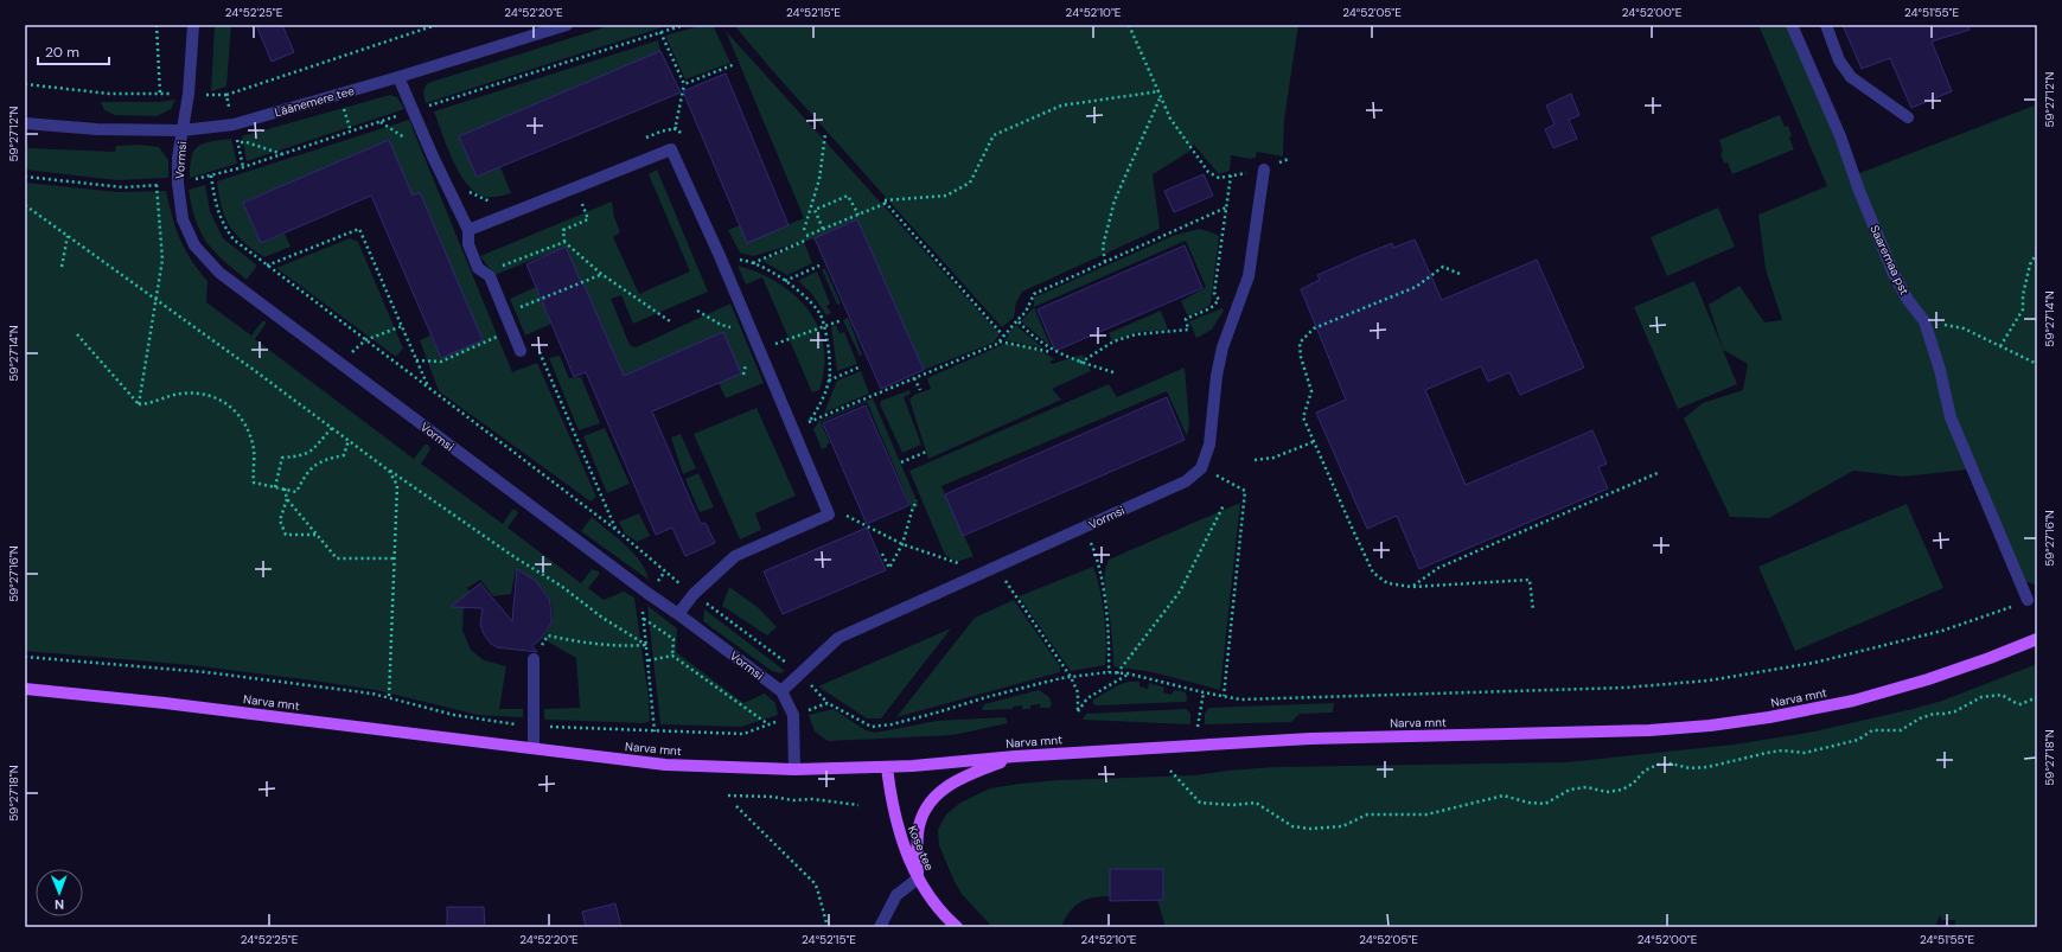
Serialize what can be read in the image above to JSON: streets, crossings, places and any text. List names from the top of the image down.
{
  "streets": {
    "main road": ["Narva mnt", "Kose tee"],
    "street": ["Läänemere tee", "Vormsi", "Saaremaa pst"]
  },
  "crossings": [
    ["Läänemere tee", "Vormsi"],
    ["Vormsi", "Narva mnt"],
    ["Narva mnt", "Kose tee"]
  ],
  "scale_bar": "20 m",
  "north": "bottom",
  "coordinates": [
    "24°52'25\"E",
    "24°52'20\"E",
    "24°52'15\"E",
    "24°52'10\"E",
    "24°52'05\"E",
    "24°52'00\"E",
    "24°51'55\"E",
    "59°27'12\"N",
    "59°27'14\"N",
    "59°27'16\"N",
    "59°27'18\"N"
  ]
}
